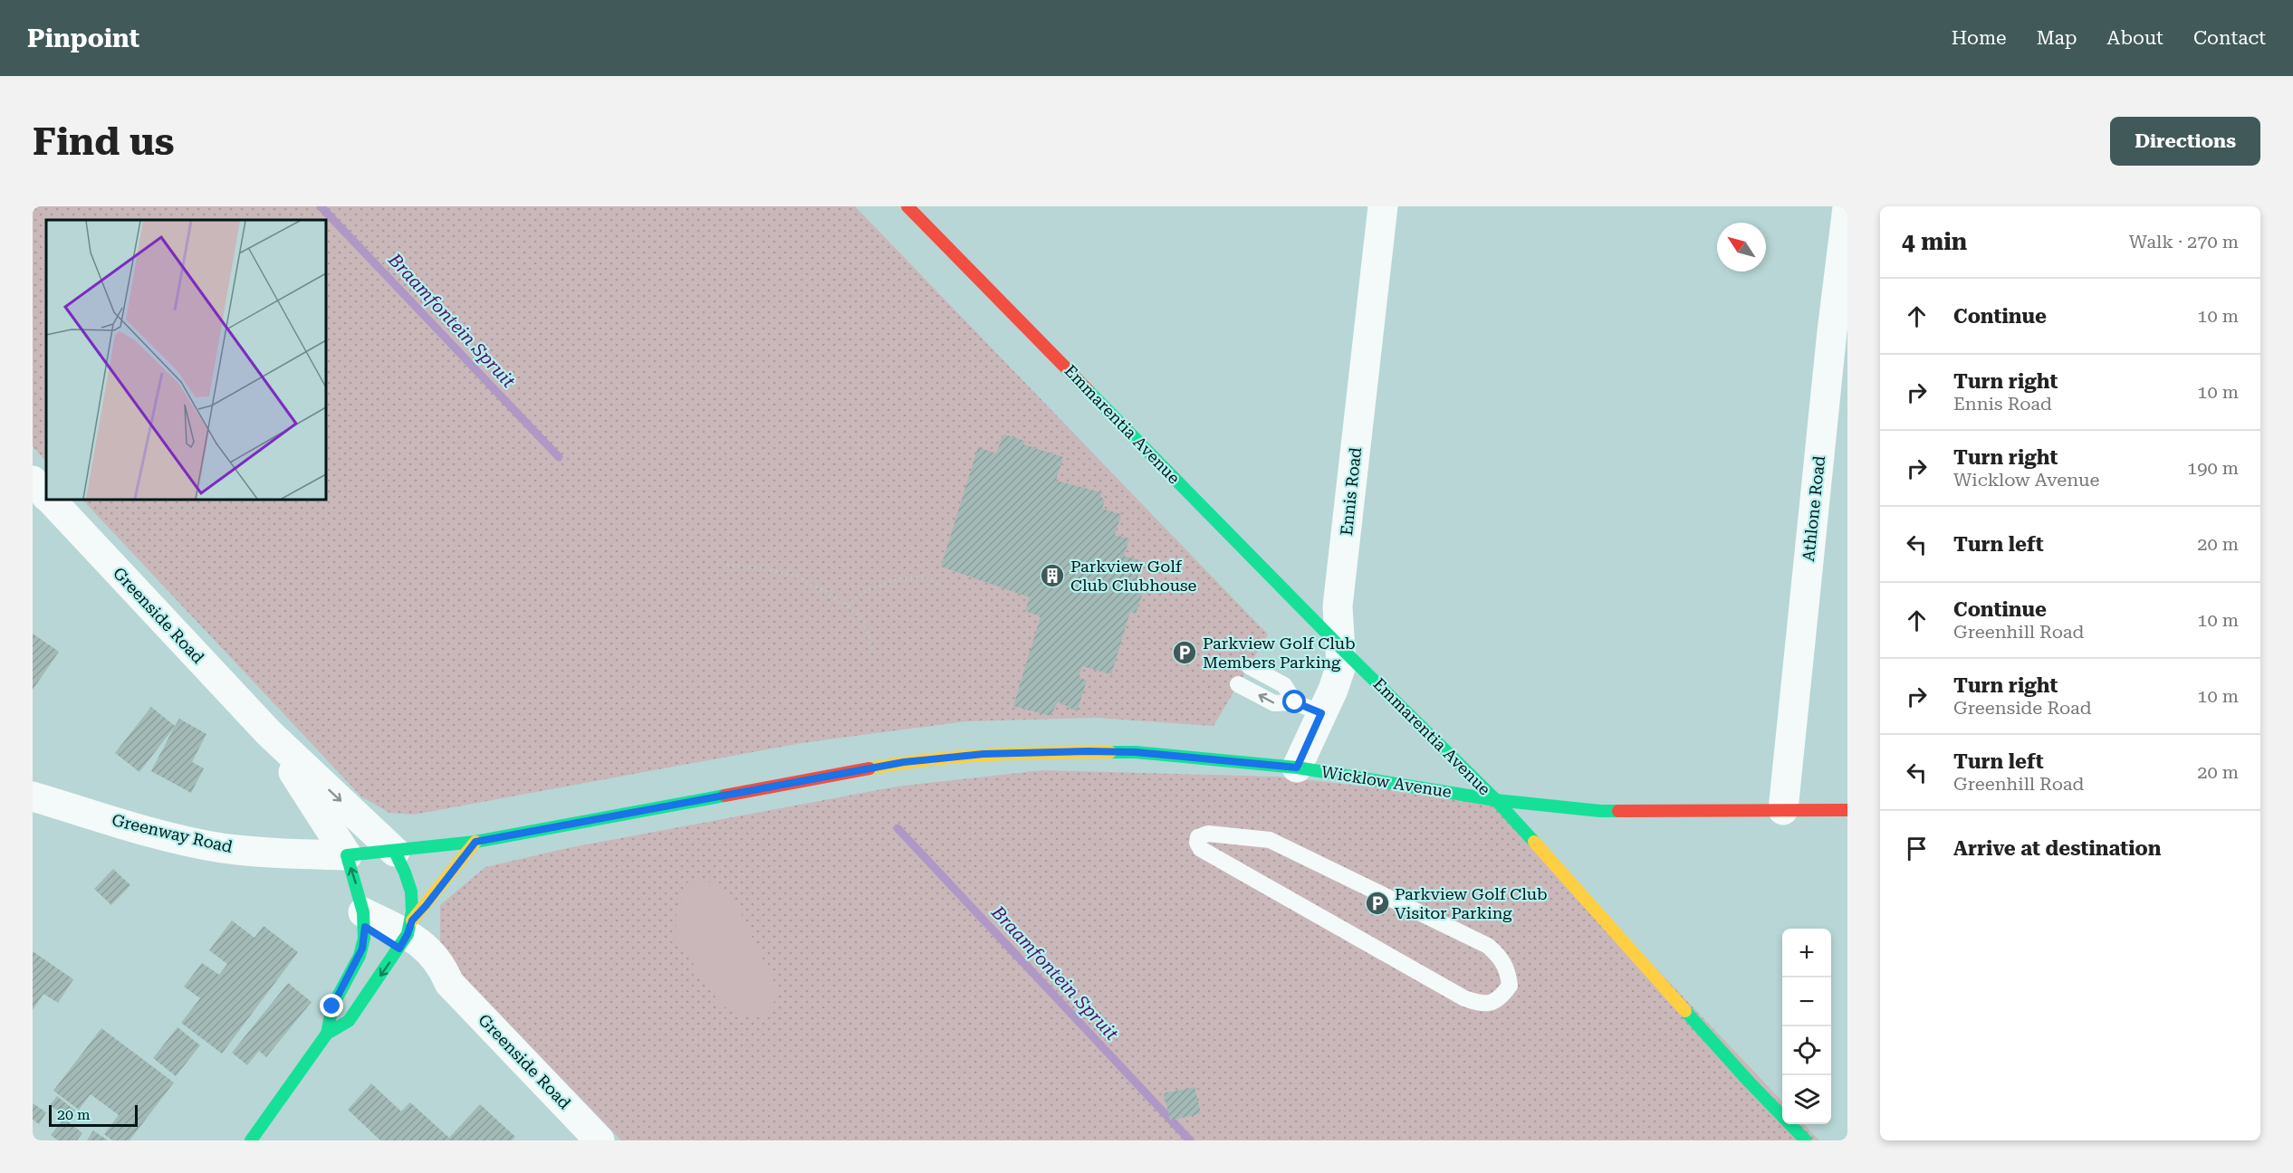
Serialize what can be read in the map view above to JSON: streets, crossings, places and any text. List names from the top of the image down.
{
  "streets": {
    "street": [
      "Emmarentia Avenue",
      "Ennis Road",
      "Athlone Road",
      "Greenside Road",
      "Wicklow Avenue",
      "Greenway Road"
    ]
  },
  "crossings": [
    ["Emmarentia Avenue", "Ennis Road"],
    ["Emmarentia Avenue", "Wicklow Avenue"],
    ["Ennis Road", "Wicklow Avenue"],
    ["Athlone Road", "Wicklow Avenue"],
    ["Greenside Road", "Wicklow Avenue"],
    ["Greenside Road", "Greenway Road"],
    ["Wicklow Avenue", "Greenway Road"]
  ],
  "water": ["Braamfontein Spruit"],
  "places": {
    "building": ["Parkview Golf Club Clubhouse"],
    "parking": ["Parkview Golf Club Members Parking", "Parkview Golf Club Visitor Parking"]
  },
  "scale_bar": "20 m",
  "north": "top left",
  "page": {
    "header": "Pinpoint",
    "nav": [
      "Home",
      "Map",
      "About",
      "Contact"
    ],
    "buttons": "Directions",
    "title": "Find us",
    "heading": ["4 min", "Walk · 270 m"],
    "list": [
      ["Continue", "10 m"],
      ["Turn right", "Ennis Road", "10 m"],
      ["Turn right", "Wicklow Avenue", "190 m"],
      ["Turn left", "20 m"],
      ["Continue", "Greenhill Road", "10 m"],
      ["Turn right", "Greenside Road", "10 m"],
      ["Turn left", "Greenhill Road", "20 m"],
      "Arrive at destination"
    ],
    "map_buttons": ["+", "−"],
    "scale": "20 m"
  }
}
